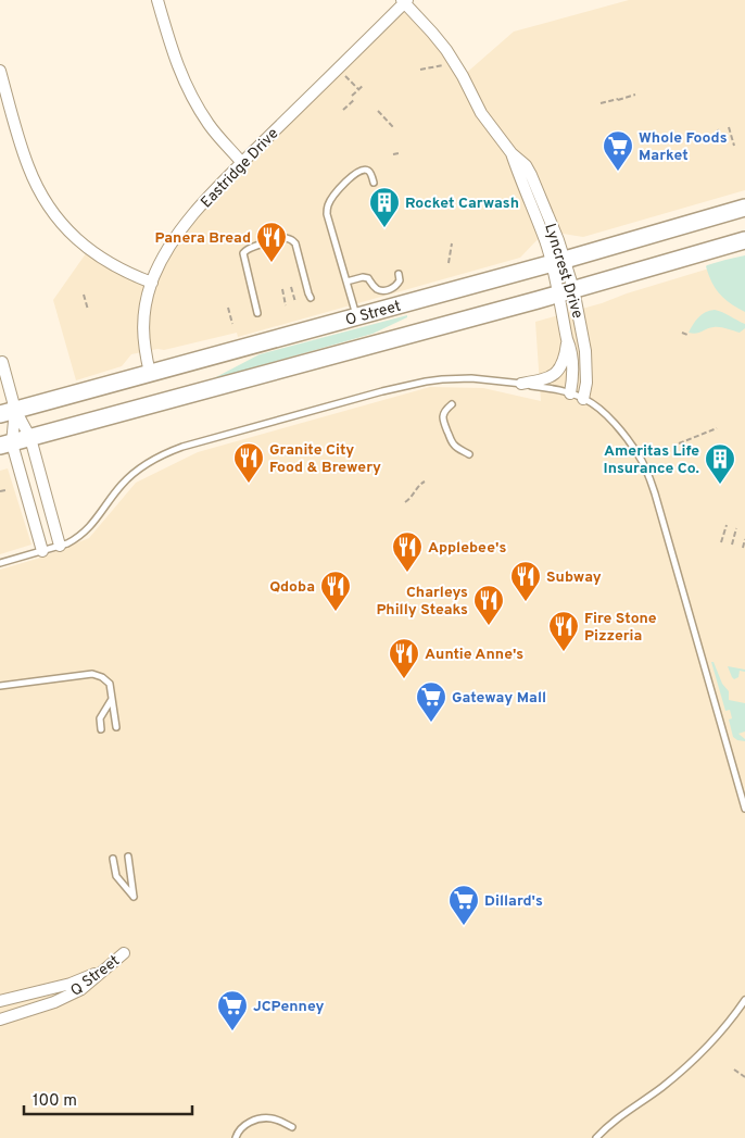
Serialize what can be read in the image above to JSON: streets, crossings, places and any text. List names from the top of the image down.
{
  "streets": {
    "main road": ["O Street"],
    "street": ["Eastridge Drive", "Lyncrest Drive", "Q Street"]
  },
  "crossings": [
    ["Eastridge Drive", "Lyncrest Drive"],
    ["Eastridge Drive", "O Street"],
    ["Lyncrest Drive", "O Street"]
  ],
  "places": {
    "supermarket": [
      "Whole Foods Market",
      "Gateway Mall",
      "Dillard's",
      "JCPenney"
    ],
    "building": ["Rocket Carwash", "Ameritas Life Insurance Co."],
    "restaurant": [
      "Panera Bread",
      "Granite City Food & Brewery",
      "Applebee's",
      "Subway",
      "Qdoba",
      "Charleys Philly Steaks",
      "Fire Stone Pizzeria",
      "Auntie Anne's"
    ]
  },
  "scale_bar": "100 m"
}
